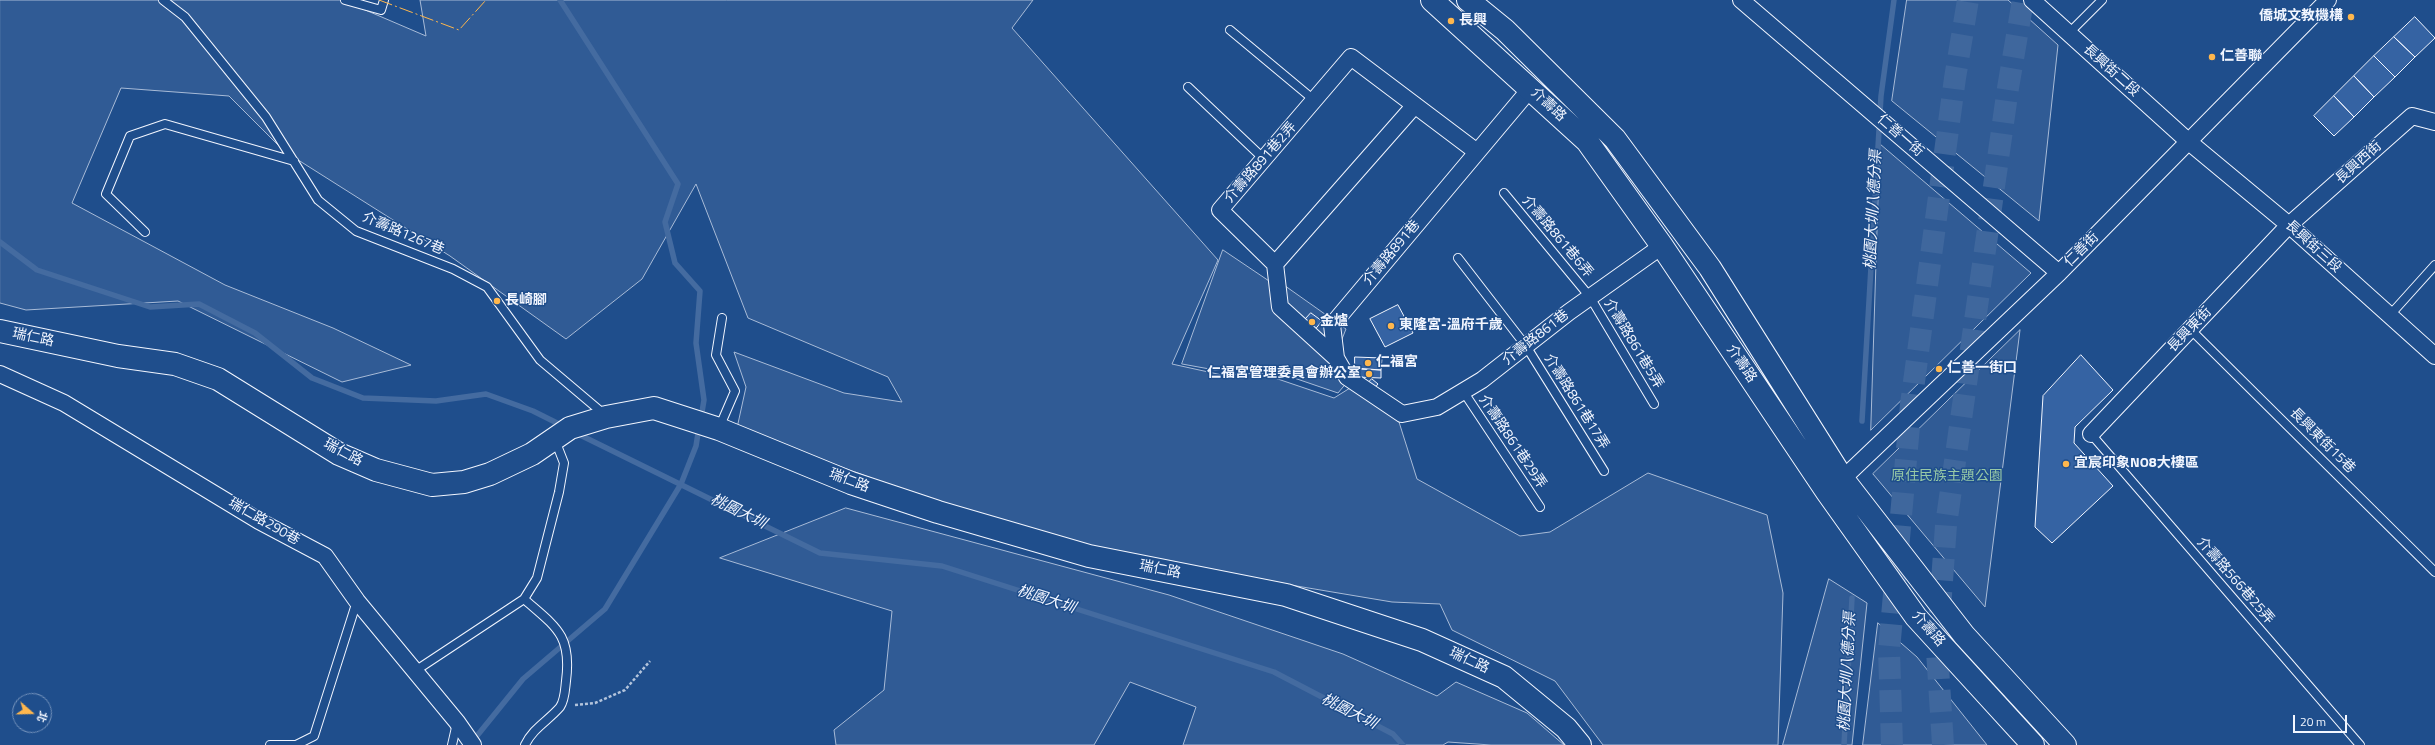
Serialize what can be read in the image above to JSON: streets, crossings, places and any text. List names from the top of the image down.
{
  "streets": {
    "main road": ["介壽路", "瑞仁路"],
    "street": [
      "長興街二段",
      "仁善一街",
      "介壽路891巷2弄",
      "長興西街",
      "長興街三段",
      "仁善街",
      "介壽路891巷",
      "長興東街",
      "介壽路861巷",
      "瑞仁路290巷"
    ],
    "lane": [
      "介壽路1267巷",
      "介壽路861巷6弄",
      "介壽路861巷5弄",
      "介壽路861巷17弄",
      "長興東街15巷",
      "介壽路861巷29弄",
      "介壽路566巷25弄"
    ]
  },
  "crossings": [
    ["長興街二段", "長興街三段"],
    ["長興街二段", "仁善街"],
    ["介壽路", "仁善街"],
    ["介壽路", "介壽路891巷"],
    ["介壽路", "介壽路861巷"],
    ["仁善一街", "仁善街"],
    ["長興西街", "長興街三段"],
    ["長興西街", "長興東街"],
    ["介壽路1267巷", "瑞仁路"],
    ["介壽路861巷6弄", "介壽路861巷"],
    ["介壽路861巷6弄", "介壽路861巷5弄"],
    ["長興街三段", "仁善街"],
    ["長興街三段", "長興東街"],
    ["介壽路891巷", "介壽路861巷"],
    ["長興東街", "長興東街15巷"],
    ["長興東街", "介壽路566巷25弄"],
    ["介壽路861巷", "介壽路861巷5弄"],
    ["介壽路861巷", "介壽路861巷17弄"],
    ["介壽路861巷", "介壽路861巷29弄"]
  ],
  "water": ["桃園大圳八德分渠", "桃園大圳"],
  "parks": ["原住民族主題公園"],
  "places": [
    "僑城文教機構",
    "長興",
    "仁善聯",
    "長崎腳",
    "金爐",
    "東隆宮-溫府千歲",
    "仁福宮",
    "仁善一街口",
    "仁福宮管理委員會辦公室",
    "宜宸印象NO8大樓區"
  ],
  "scale_bar": "20 m",
  "north": "right"
}
